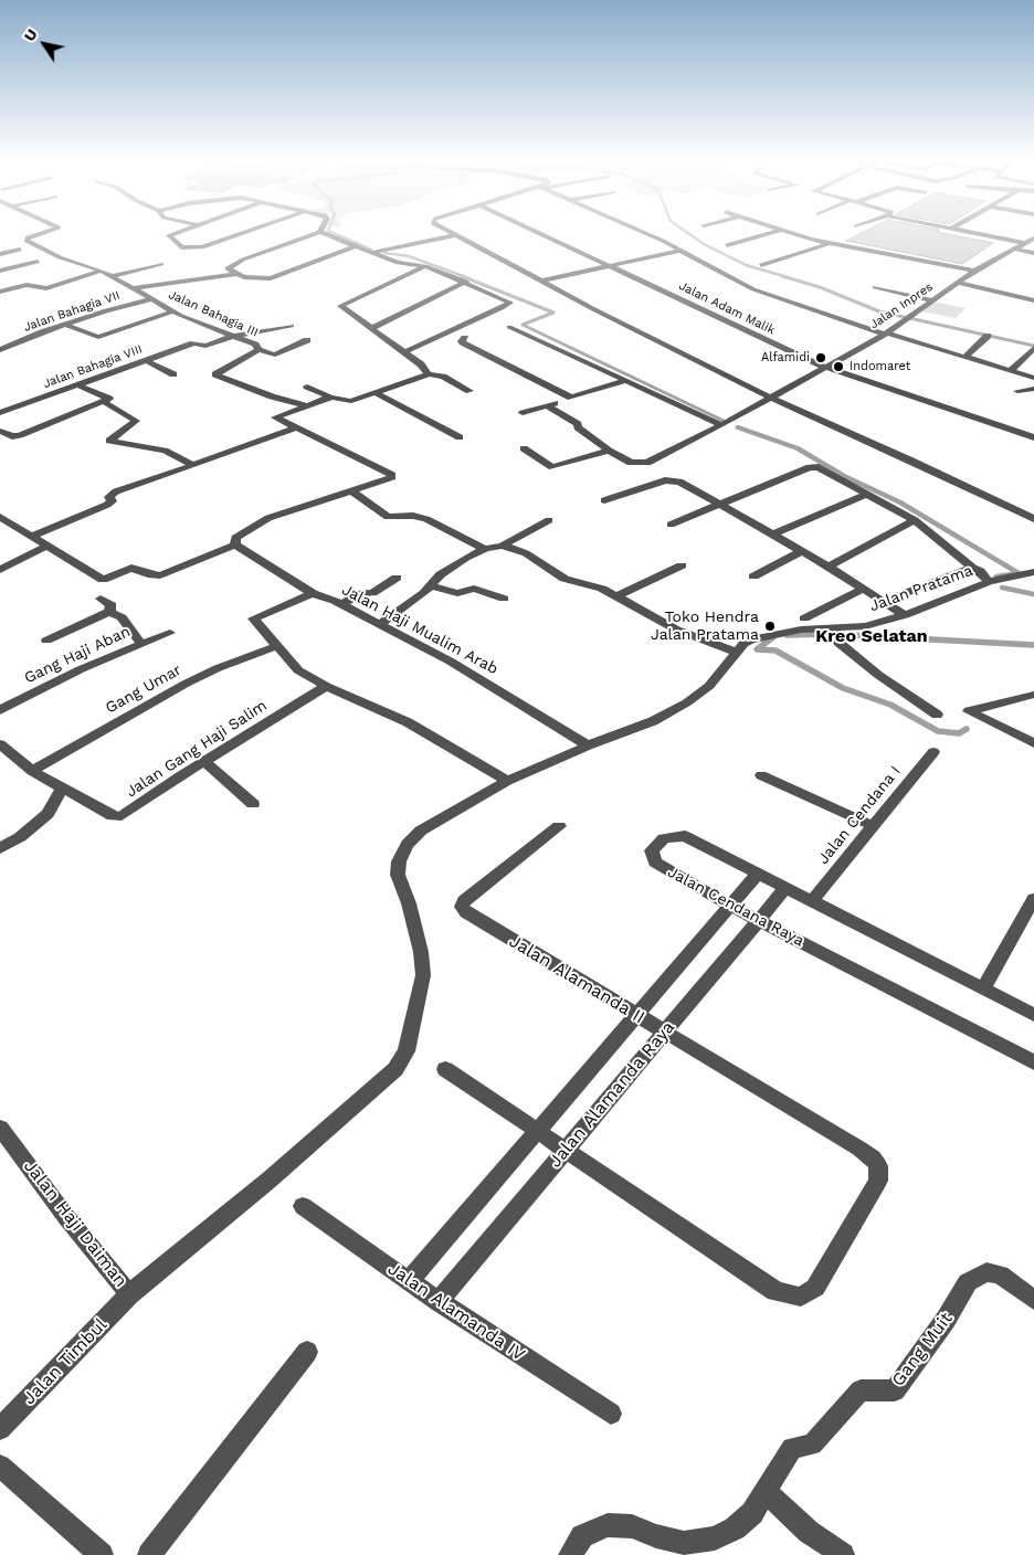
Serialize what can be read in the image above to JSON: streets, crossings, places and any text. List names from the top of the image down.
{
  "streets": {
    "street": [
      "Jalan Inpres",
      "Jalan Adam Malik",
      "Jalan Bahagia VII",
      "Jalan Bahagia III",
      "Jalan Bahagia VIII",
      "Jalan Pratama",
      "Jalan Haji Mualim Arab",
      "Gang Haji Aban",
      "Gang Umar",
      "Jalan Gang Haji Salim",
      "Jalan Cendana I",
      "Jalan Cendana Raya",
      "Jalan Alamanda II",
      "Jalan Alamanda Raya",
      "Jalan Haji Daiman",
      "Jalan Alamanda IV",
      "Gang Muit",
      "Jalan Timbul"
    ]
  },
  "crossings": [
    ["Jalan Inpres", "Jalan Adam Malik"],
    ["Jalan Bahagia VII", "Jalan Bahagia III"],
    ["Jalan Bahagia III", "Jalan Bahagia VIII"],
    ["Jalan Pratama", "Jalan Haji Mualim Arab"],
    ["Jalan Pratama", "Jalan Timbul"],
    ["Gang Umar", "Jalan Gang Haji Salim"],
    ["Jalan Cendana I", "Jalan Cendana Raya"],
    ["Jalan Cendana Raya", "Jalan Alamanda Raya"],
    ["Jalan Alamanda II", "Jalan Alamanda Raya"],
    ["Jalan Alamanda Raya", "Jalan Alamanda IV"],
    ["Jalan Haji Daiman", "Jalan Timbul"]
  ],
  "districts": ["Kreo Selatan"],
  "places": ["Alfamidi", "Indomaret", "Toko Hendra Jalan Pratama"],
  "north": "top left"
}
